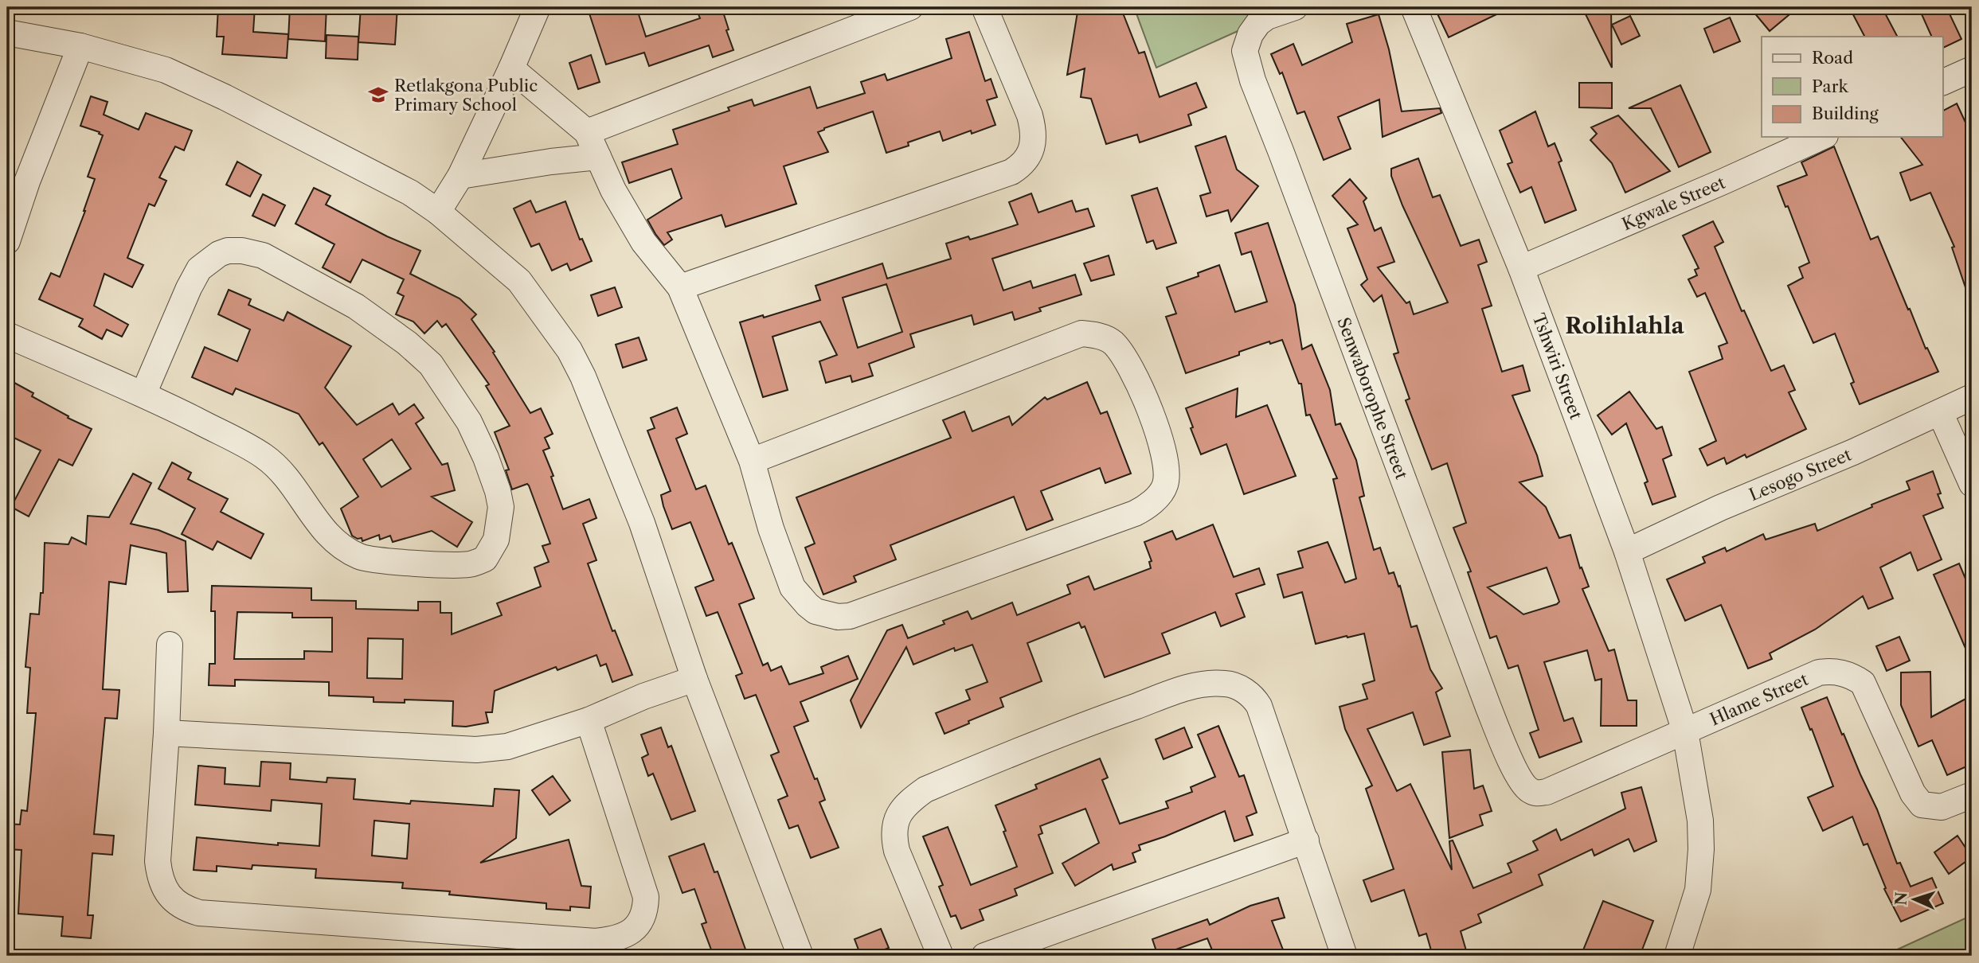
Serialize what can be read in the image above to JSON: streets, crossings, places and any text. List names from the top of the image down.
{
  "streets": {
    "street": [
      "Kgwale Street",
      "Tshwiri Street",
      "Senwaborophe Street",
      "Lesogo Street",
      "Hlame Street"
    ]
  },
  "crossings": [
    ["Kgwale Street", "Tshwiri Street"],
    ["Tshwiri Street", "Lesogo Street"],
    ["Tshwiri Street", "Hlame Street"],
    ["Senwaborophe Street", "Hlame Street"]
  ],
  "districts": ["Rolihlahla"],
  "places": {
    "school or university": ["Retlakgona Public Primary School"]
  },
  "legend": ["Road", "Park", "Building"],
  "north": "left"
}
